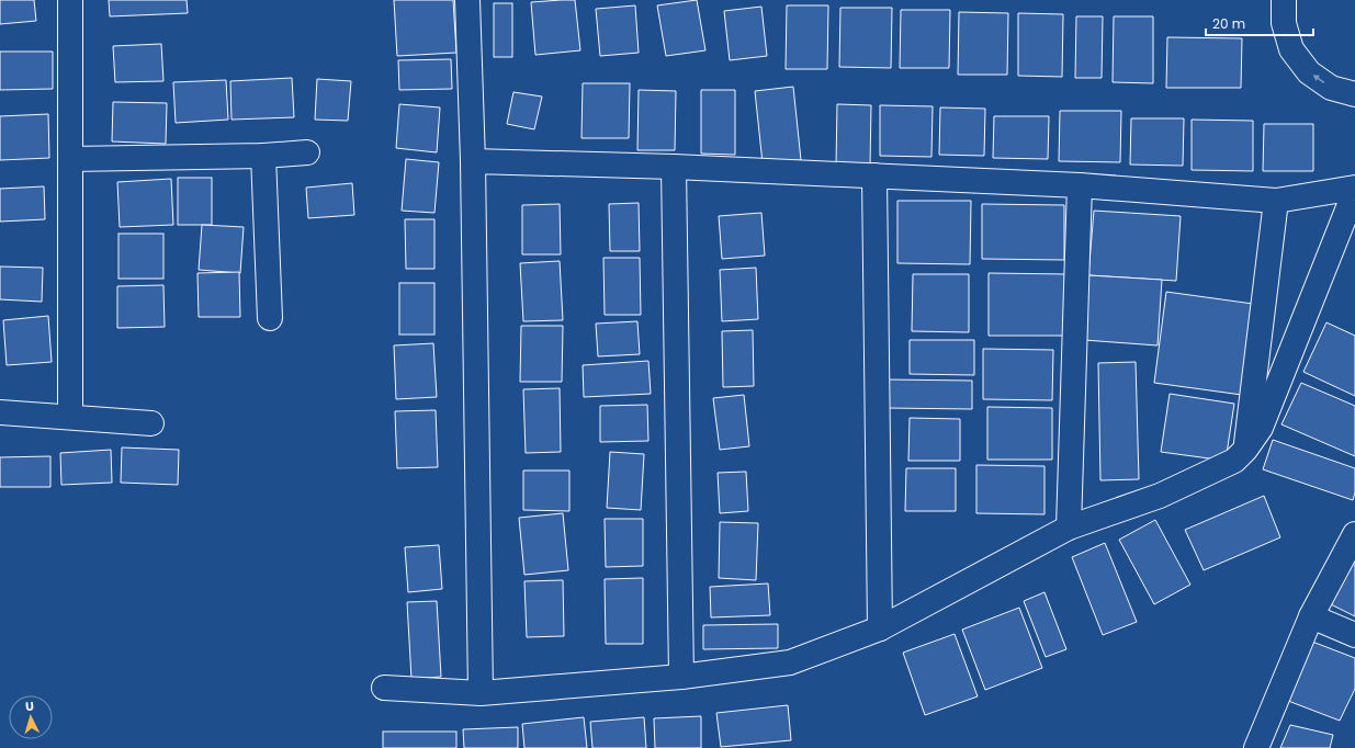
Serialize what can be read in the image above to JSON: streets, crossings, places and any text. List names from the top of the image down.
{
  "scale_bar": "20 m",
  "north": "top"
}
